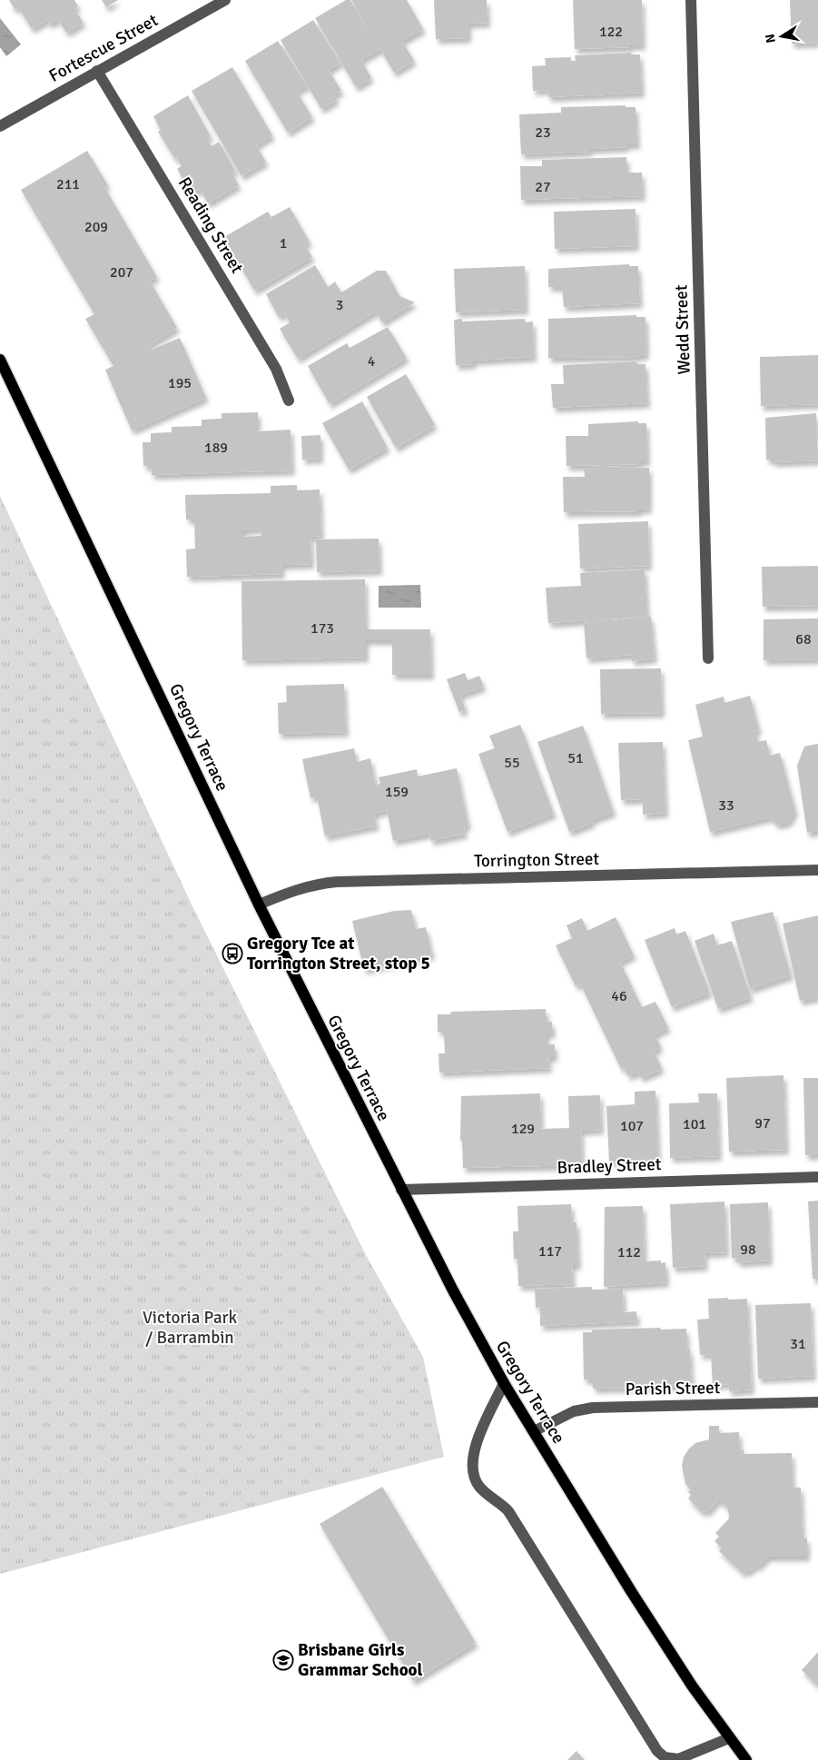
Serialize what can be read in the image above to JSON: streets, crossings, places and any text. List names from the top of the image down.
{
  "streets": {
    "main road": ["Gregory Terrace"],
    "street": [
      "Fortescue Street",
      "Reading Street",
      "Wedd Street",
      "Torrington Street",
      "Bradley Street",
      "Parish Street"
    ]
  },
  "crossings": [
    ["Fortescue Street", "Reading Street"],
    ["Gregory Terrace", "Torrington Street"],
    ["Gregory Terrace", "Bradley Street"],
    ["Gregory Terrace", "Parish Street"]
  ],
  "parks": ["Victoria Park / Barrambin"],
  "places": {
    "bus stop": ["Gregory Tce at Torrington Street, stop 5"],
    "school or university": ["Brisbane Girls Grammar School"]
  },
  "house_numbers": [
    "122",
    "23",
    "211",
    "27",
    "209",
    "1",
    "207",
    "3",
    "4",
    "195",
    "189",
    "173",
    "68",
    "51",
    "55",
    "159",
    "33",
    "46",
    "97",
    "101",
    "107",
    "129",
    "98",
    "117",
    "112",
    "31"
  ],
  "north": "left"
}
